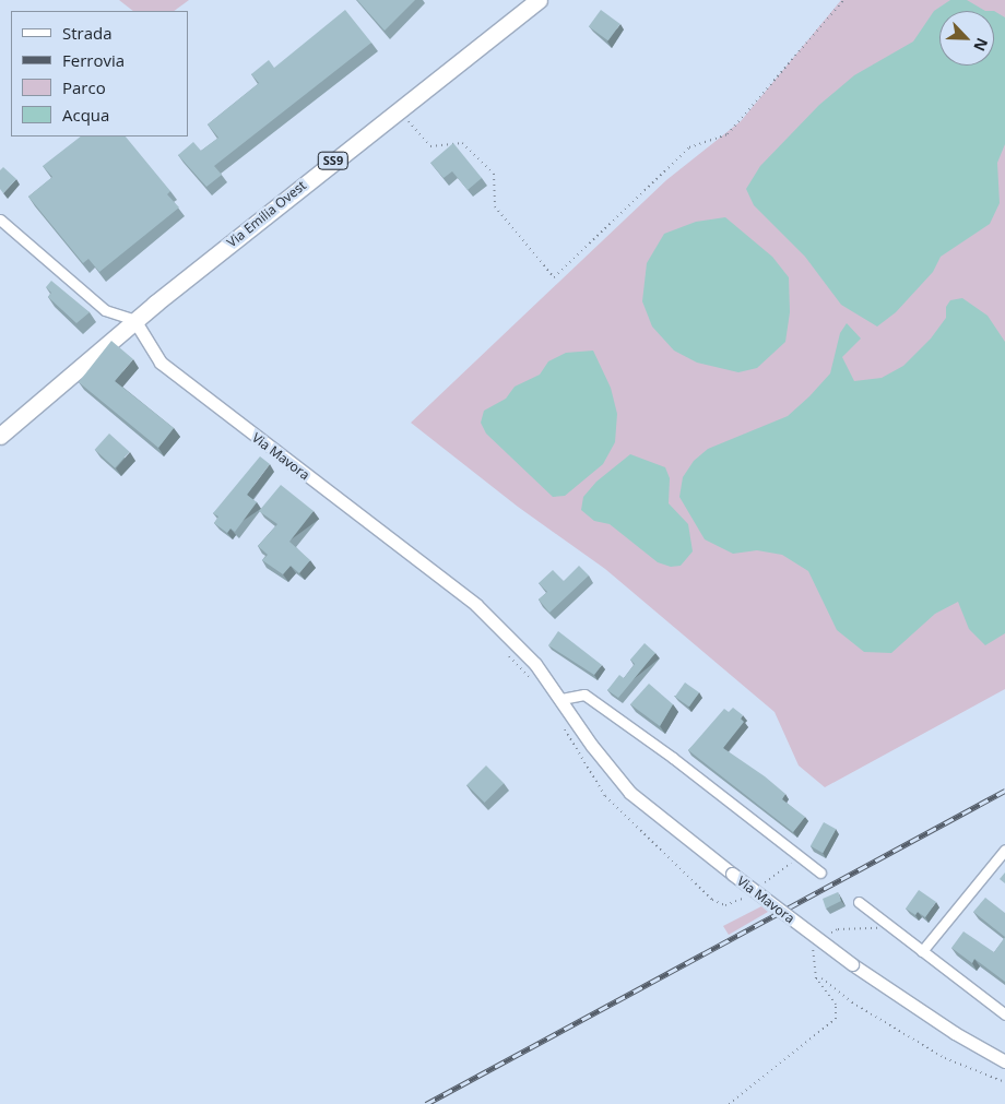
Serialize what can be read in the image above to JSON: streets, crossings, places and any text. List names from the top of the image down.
{
  "streets": {
    "main road": ["SS9", "Via Emilia Ovest"],
    "street": ["Via Mavora"]
  },
  "crossings": [
    ["Via Emilia Ovest", "Via Mavora"]
  ],
  "legend": [
    "Strada",
    "Ferrovia",
    "Parco",
    "Acqua"
  ],
  "north": "bottom right"
}
